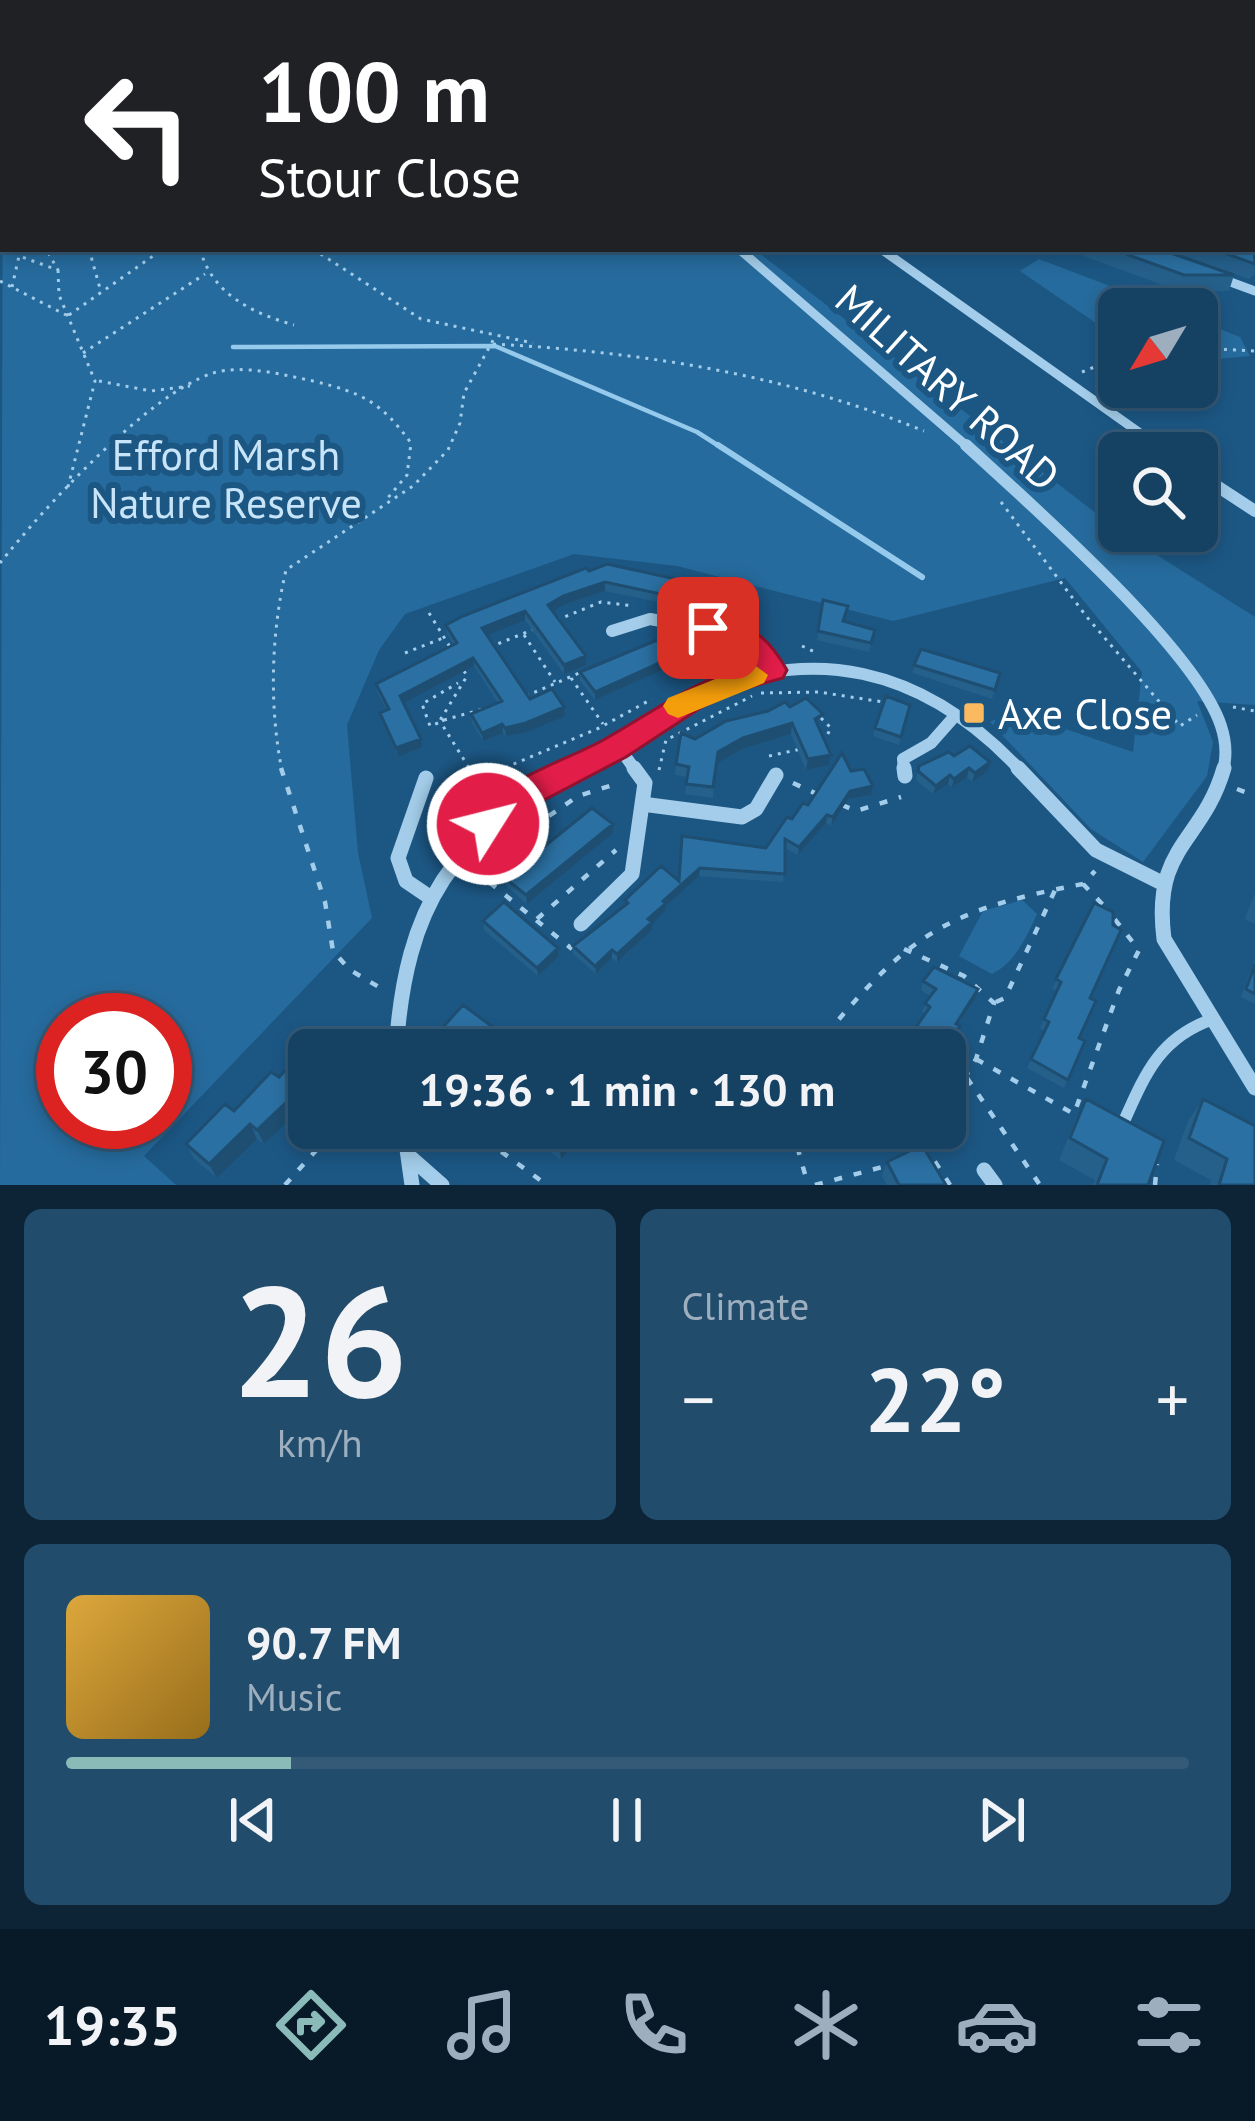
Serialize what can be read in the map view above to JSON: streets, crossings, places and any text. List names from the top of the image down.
{
  "streets": {
    "street": ["MILITARY ROAD"]
  },
  "parks": ["Efford Marsh Nature Reserve"],
  "places": {
    "transit": ["Axe Close"]
  },
  "north": "bottom left",
  "page": {
    "turn": ["100 m", "Stour Close"],
    "limit": "30",
    "trip": "19:36 · 1 min · 130 m",
    "tile": [
      ["26", "km/h"],
      "Climate"
    ],
    "heat": ["−", "22°", "+"],
    "song": ["90.7 FM", "Music"],
    "tabs": "19:35"
  }
}
